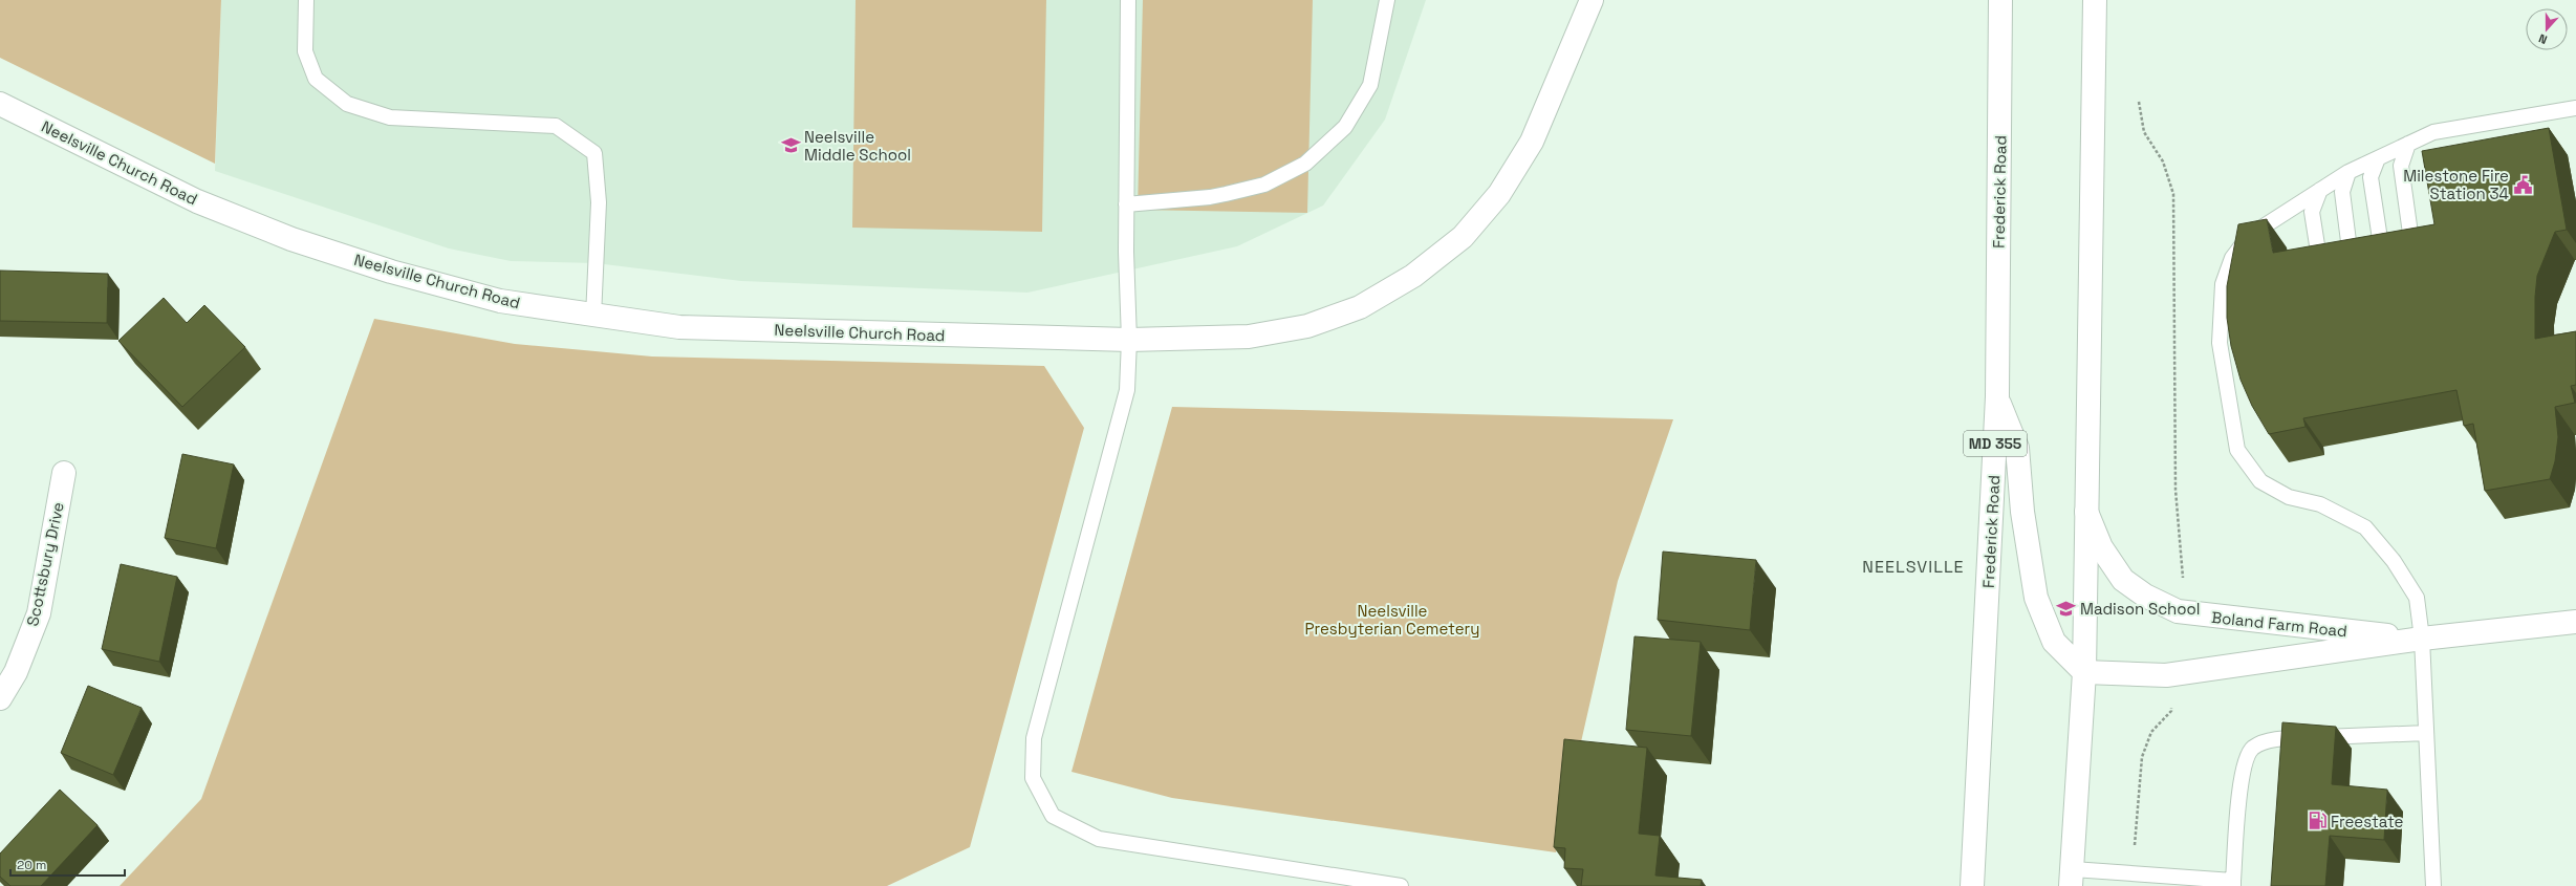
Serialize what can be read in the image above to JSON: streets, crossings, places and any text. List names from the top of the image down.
{
  "streets": {
    "street": [
      "Neelsville Church Road",
      "Frederick Road",
      "MD 355",
      "Scottsbury Drive",
      "Boland Farm Road"
    ]
  },
  "districts": ["NEELSVILLE"],
  "parks": ["Neelsville Presbyterian Cemetery"],
  "places": {
    "school or university": ["Neelsville Middle School", "Madison School"],
    "public building": ["Milestone Fire Station 34"],
    "fuel station": ["Freestate"]
  },
  "scale_bar": "20 m",
  "north": "bottom"
}
